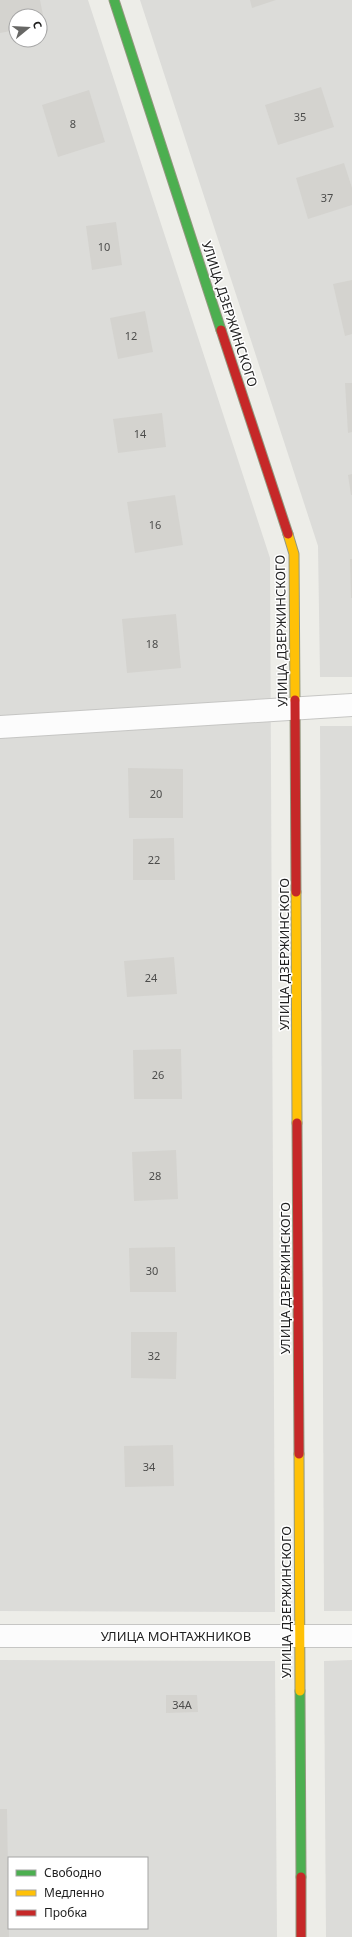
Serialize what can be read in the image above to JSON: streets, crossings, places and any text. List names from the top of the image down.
{
  "streets": {
    "street": ["УЛИЦА ДЗЕРЖИНСКОГО", "УЛИЦА МОНТАЖНИКОВ"]
  },
  "crossings": [
    ["УЛИЦА ДЗЕРЖИНСКОГО", "УЛИЦА МОНТАЖНИКОВ"]
  ],
  "house_numbers": [
    "35",
    "8",
    "37",
    "10",
    "12",
    "14",
    "16",
    "18",
    "20",
    "22",
    "24",
    "26",
    "28",
    "30",
    "32",
    "34",
    "34А"
  ],
  "legend": ["Свободно", "Медленно", "Пробка"],
  "north": "right"
}
